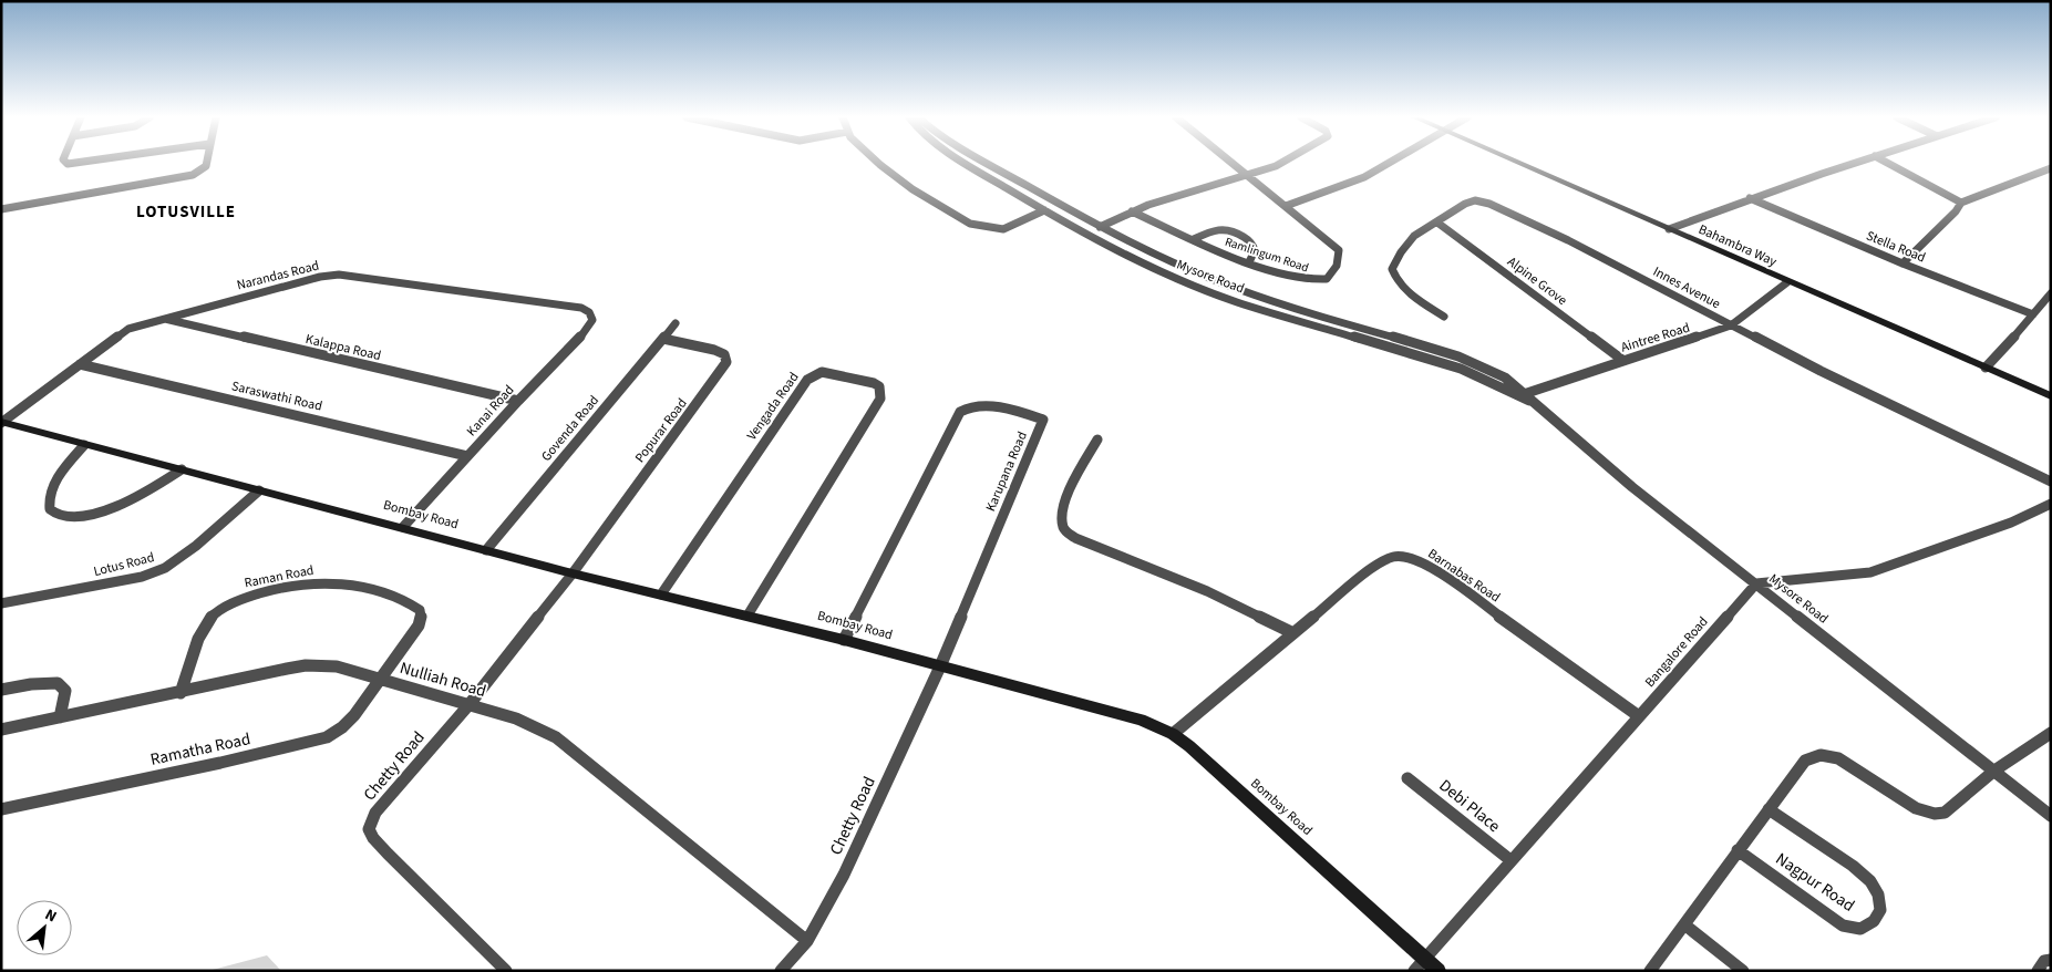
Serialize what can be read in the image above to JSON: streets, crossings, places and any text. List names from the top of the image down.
{
  "streets": {
    "street": [
      "Bahambra Way",
      "Stella Road",
      "Ramlingum Road",
      "Narandas Road",
      "Mysore Road",
      "Alpine Grove",
      "Innes Avenue",
      "Aintree Road",
      "Kalappa Road",
      "Saraswathi Road",
      "Vengada Road",
      "Kanai Road",
      "Govenda Road",
      "Popurar Road",
      "Karupana Road",
      "Bombay Road",
      "Lotus Road",
      "Barnabas Road",
      "Raman Road",
      "Bangalore Road",
      "Nulliah Road",
      "Ramatha Road",
      "Chetty Road",
      "Debi Place",
      "Nagpur Road"
    ]
  },
  "crossings": [
    ["Bahambra Way", "Aintree Road"],
    ["Narandas Road", "Kalappa Road"],
    ["Narandas Road", "Saraswathi Road"],
    ["Narandas Road", "Kanai Road"],
    ["Narandas Road", "Bombay Road"],
    ["Mysore Road", "Aintree Road"],
    ["Mysore Road", "Bangalore Road"],
    ["Alpine Grove", "Innes Avenue"],
    ["Alpine Grove", "Aintree Road"],
    ["Innes Avenue", "Aintree Road"],
    ["Kalappa Road", "Kanai Road"],
    ["Saraswathi Road", "Kanai Road"],
    ["Vengada Road", "Bombay Road"],
    ["Kanai Road", "Bombay Road"],
    ["Govenda Road", "Popurar Road"],
    ["Govenda Road", "Bombay Road"],
    ["Popurar Road", "Bombay Road"],
    ["Popurar Road", "Chetty Road"],
    ["Karupana Road", "Bombay Road"],
    ["Karupana Road", "Chetty Road"],
    ["Bombay Road", "Lotus Road"],
    ["Bombay Road", "Barnabas Road"],
    ["Bombay Road", "Bangalore Road"],
    ["Bombay Road", "Chetty Road"],
    ["Barnabas Road", "Bangalore Road"],
    ["Raman Road", "Nulliah Road"],
    ["Raman Road", "Ramatha Road"],
    ["Bangalore Road", "Debi Place"],
    ["Nulliah Road", "Ramatha Road"],
    ["Nulliah Road", "Chetty Road"]
  ],
  "districts": ["LOTUSVILLE"],
  "north": "top right"
}
